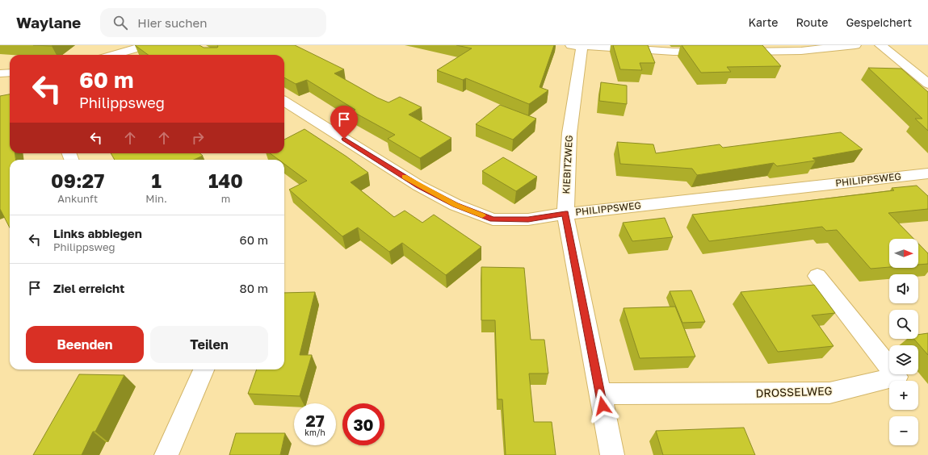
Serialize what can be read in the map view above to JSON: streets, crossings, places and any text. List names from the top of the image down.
{
  "streets": {
    "street": ["KIEBITZWEG", "PHILIPPSWEG", "DROSSELWEG"]
  },
  "crossings": [
    ["KIEBITZWEG", "PHILIPPSWEG"],
    ["KIEBITZWEG", "DROSSELWEG"]
  ],
  "north": "right",
  "page": {
    "header": "Waylane",
    "search": "Hier suchen",
    "nav": ["Karte", "Route", "Gespeichert"],
    "turn": ["60 m", "Philippsweg"],
    "eta": [
      "09:27",
      "Ankunft",
      "1",
      "Min.",
      "140",
      "m"
    ],
    "list": [
      {
        "name": "Links abbiegen",
        "note": "Philippsweg",
        "value": "60 m"
      },
      {
        "name": "Ziel erreicht",
        "value": "80 m"
      }
    ],
    "map_buttons": ["+", "−"],
    "buttons": ["Beenden", "Teilen"],
    "speed": "27 km/h",
    "limit": "30"
  }
}
